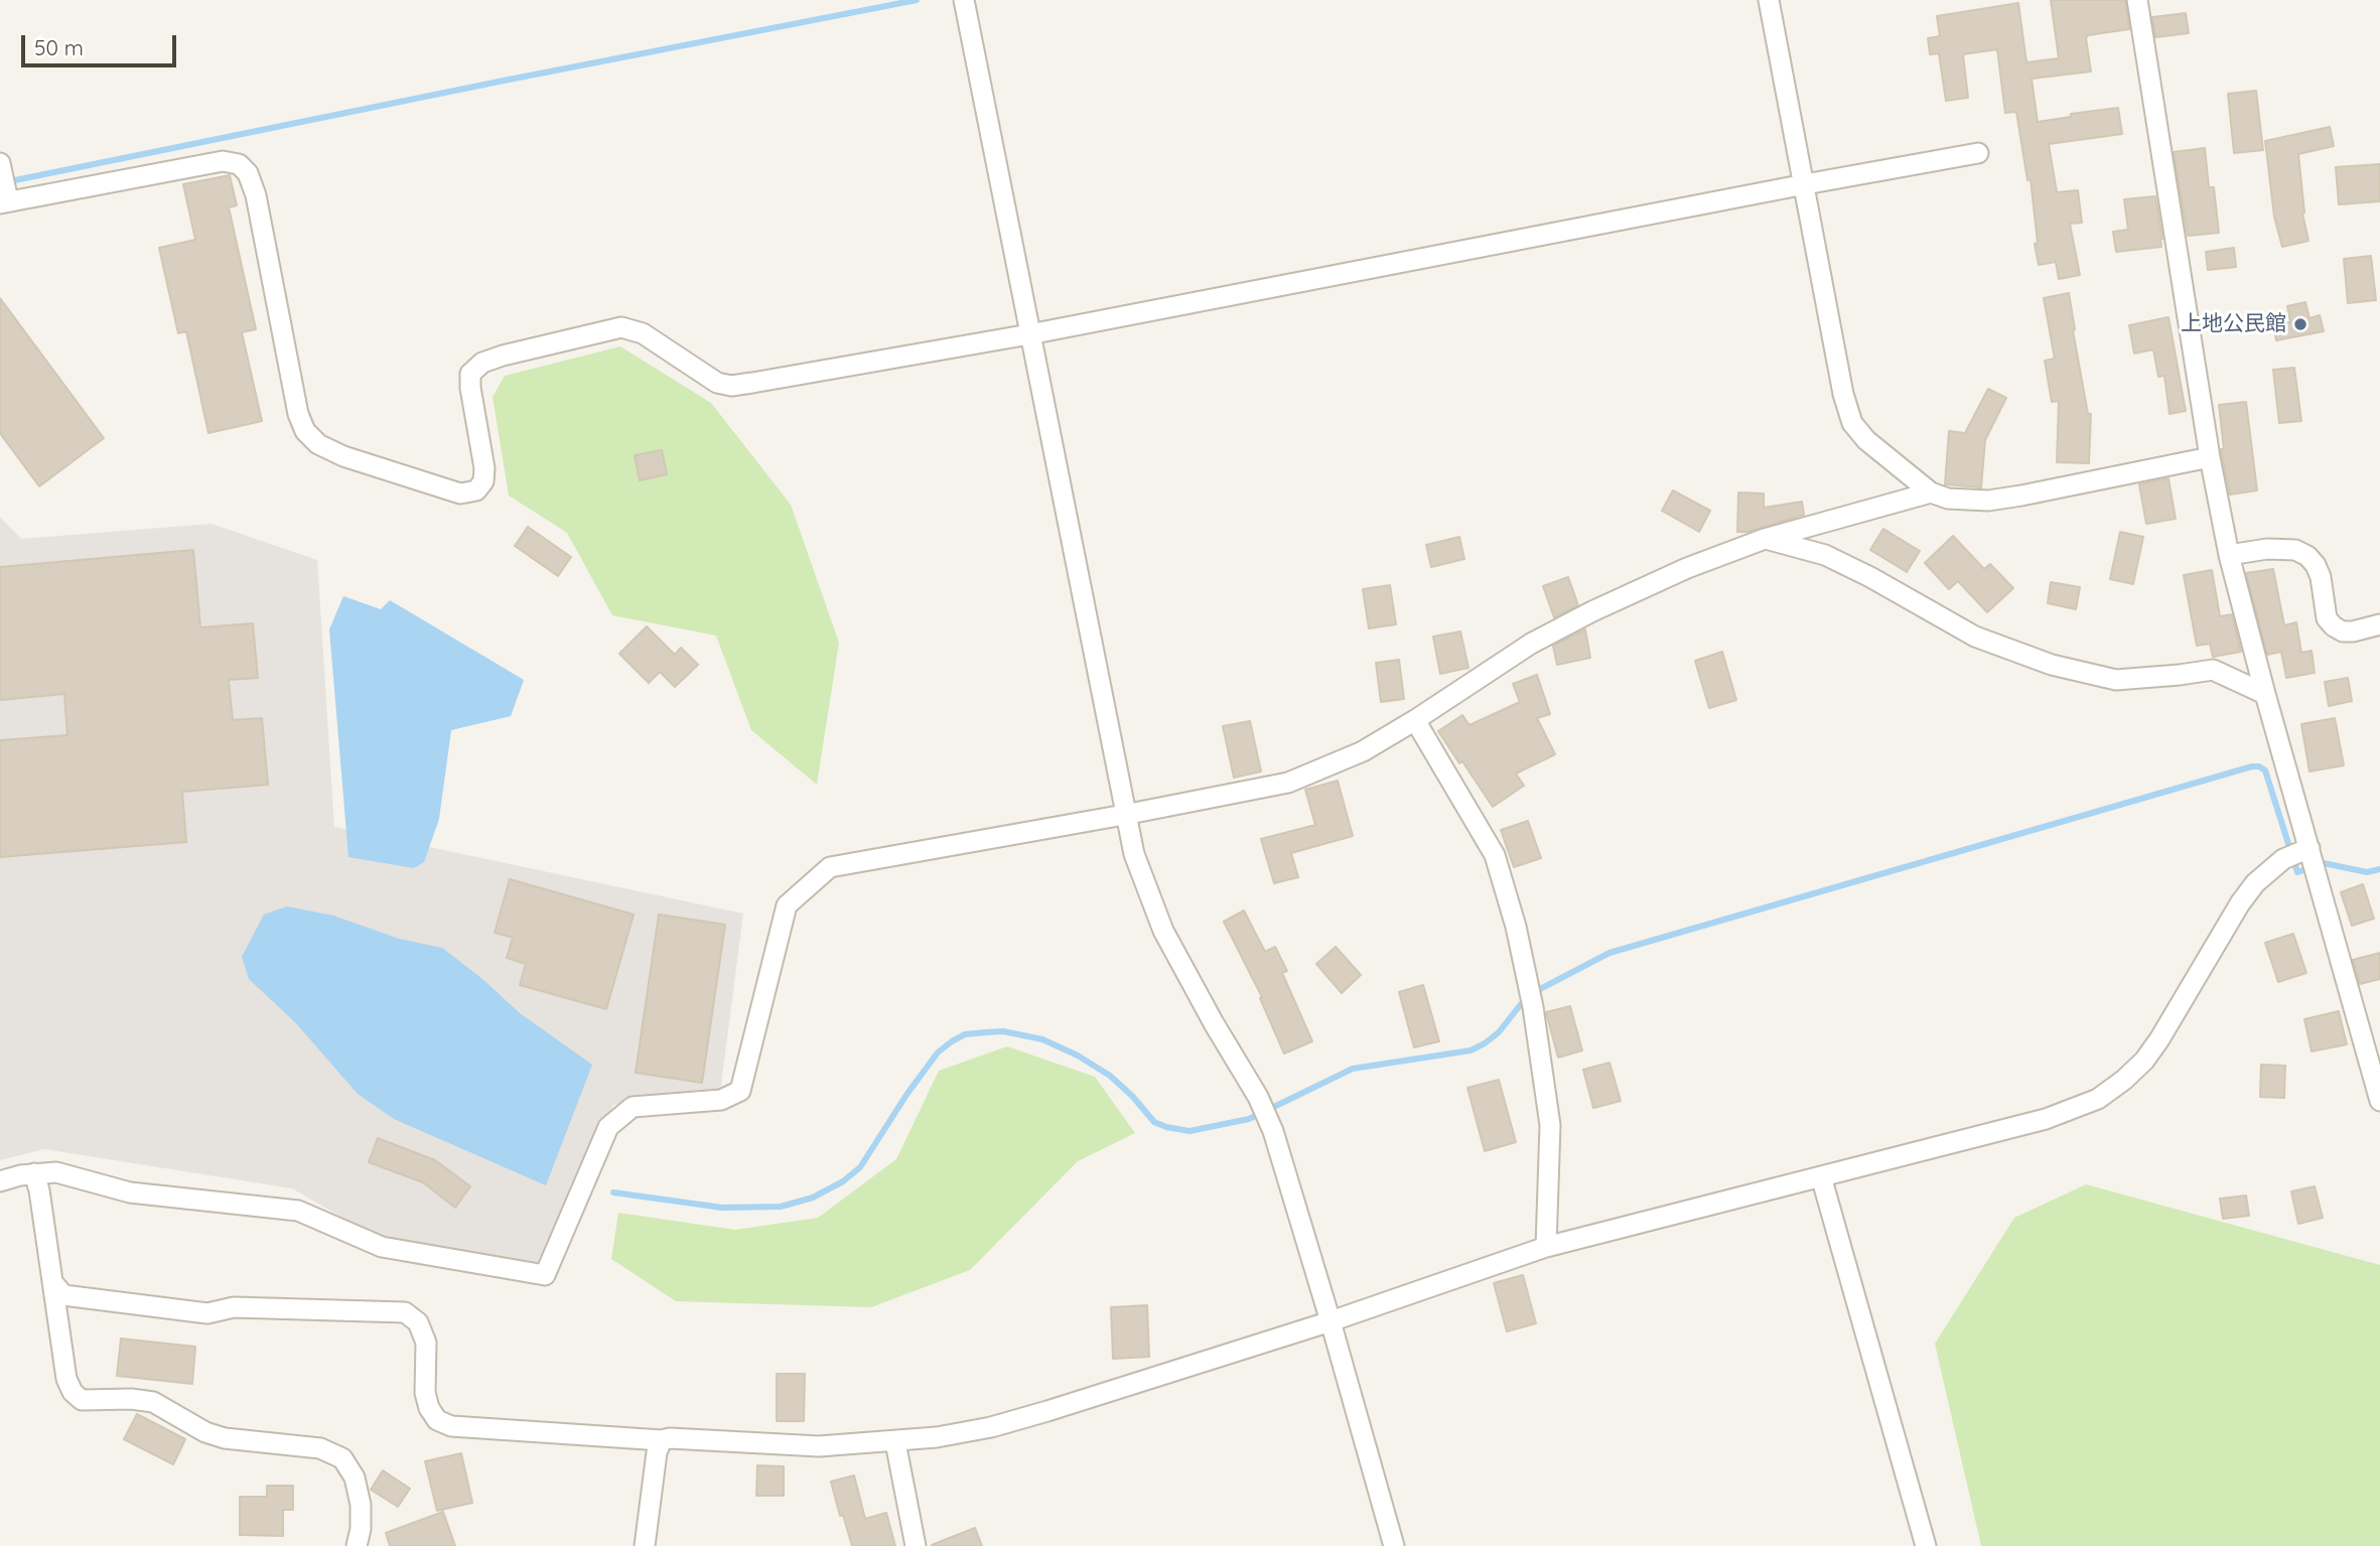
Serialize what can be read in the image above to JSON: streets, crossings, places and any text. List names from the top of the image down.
{
  "places": ["上地公民館"],
  "scale_bar": "50 m"
}
